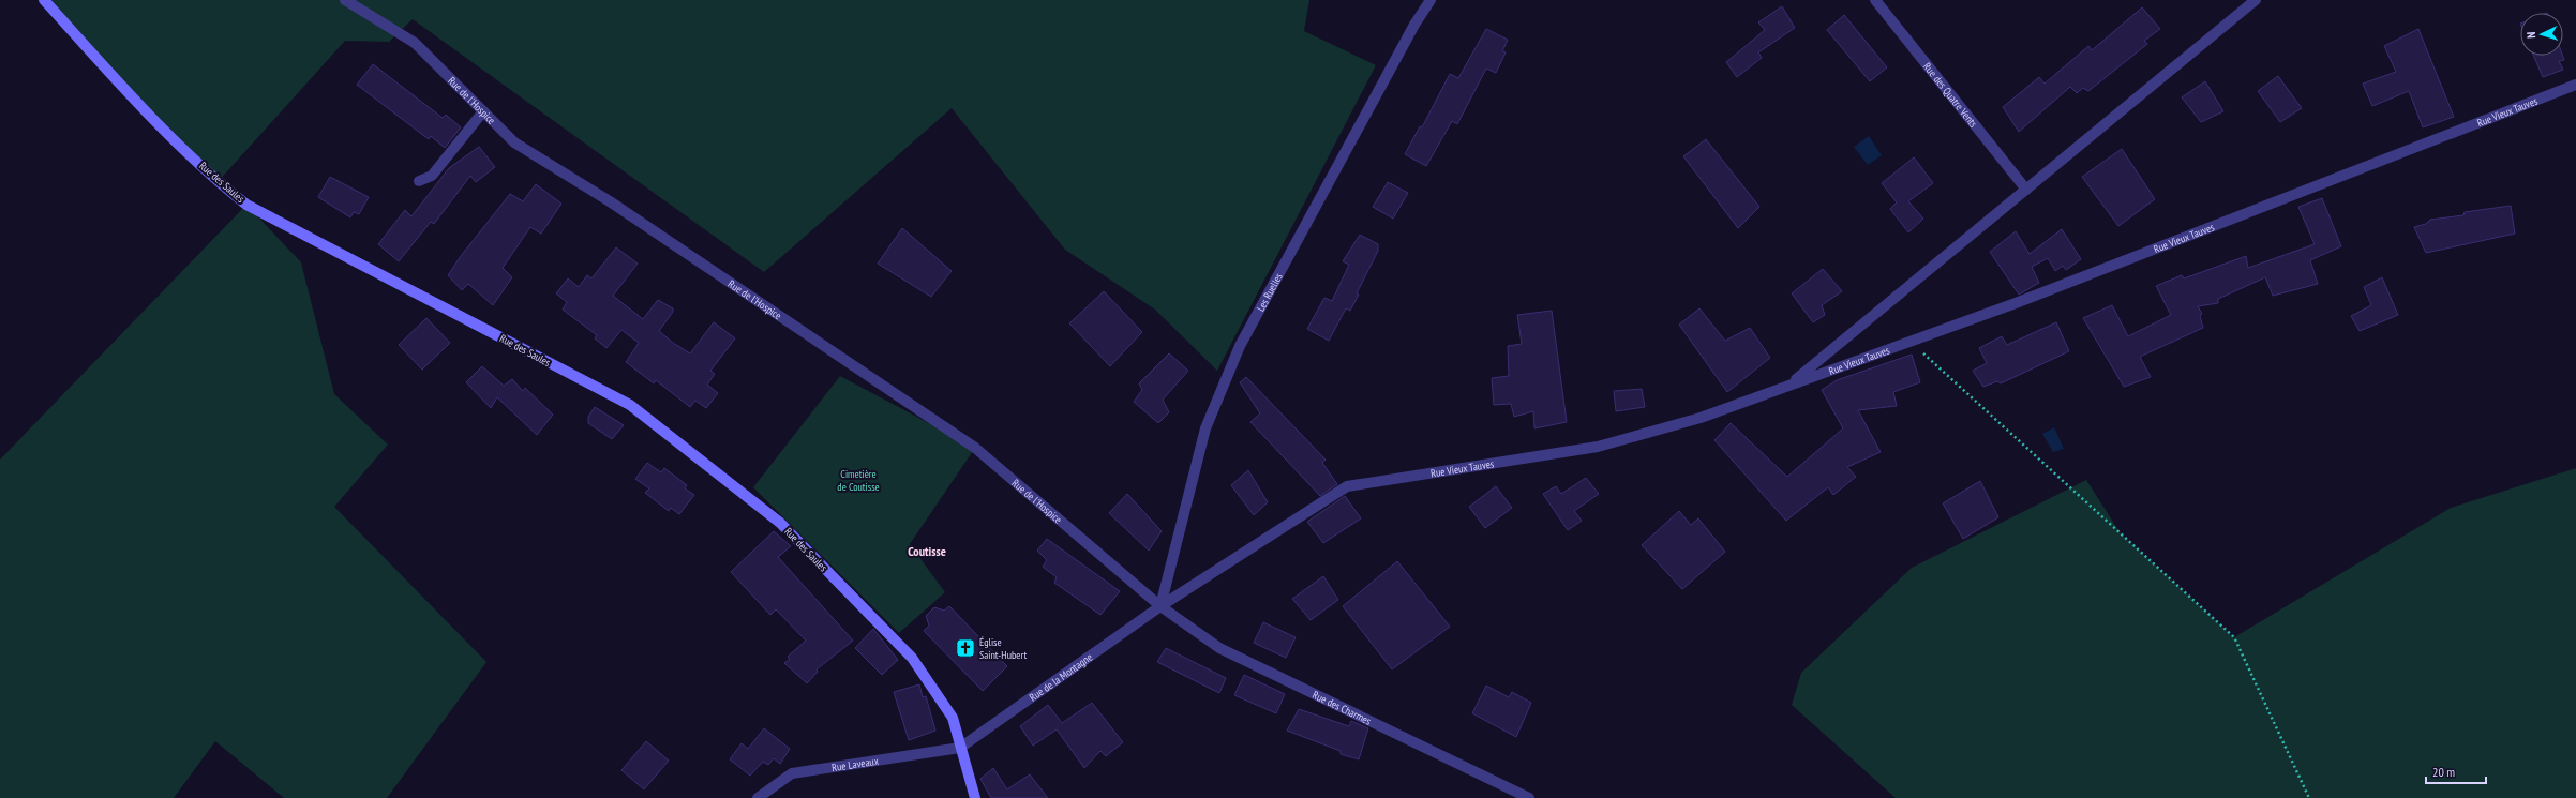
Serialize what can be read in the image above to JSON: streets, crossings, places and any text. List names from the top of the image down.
{
  "streets": {
    "street": [
      "Rue des Quatre Vents",
      "Rue de l'Hospice",
      "Rue Vieux Tauves",
      "Rue des Saules",
      "Les Ruelles",
      "Rue de la Montagne",
      "Rue des Charmes",
      "Rue Laveaux"
    ]
  },
  "crossings": [
    ["Rue des Quatre Vents", "Rue Vieux Tauves"],
    ["Rue de l'Hospice", "Rue Vieux Tauves"],
    ["Rue de l'Hospice", "Les Ruelles"],
    ["Rue de l'Hospice", "Rue de la Montagne"],
    ["Rue de l'Hospice", "Rue des Charmes"],
    ["Rue Vieux Tauves", "Les Ruelles"],
    ["Rue Vieux Tauves", "Rue de la Montagne"],
    ["Rue Vieux Tauves", "Rue des Charmes"],
    ["Rue des Saules", "Rue de la Montagne"],
    ["Rue des Saules", "Rue Laveaux"],
    ["Les Ruelles", "Rue de la Montagne"],
    ["Les Ruelles", "Rue des Charmes"],
    ["Rue de la Montagne", "Rue des Charmes"],
    ["Rue de la Montagne", "Rue Laveaux"]
  ],
  "districts": ["Coutisse"],
  "parks": ["Cimetière de Coutisse"],
  "places": {
    "church": ["Église Saint-Hubert"]
  },
  "scale_bar": "20 m",
  "north": "left"
}
